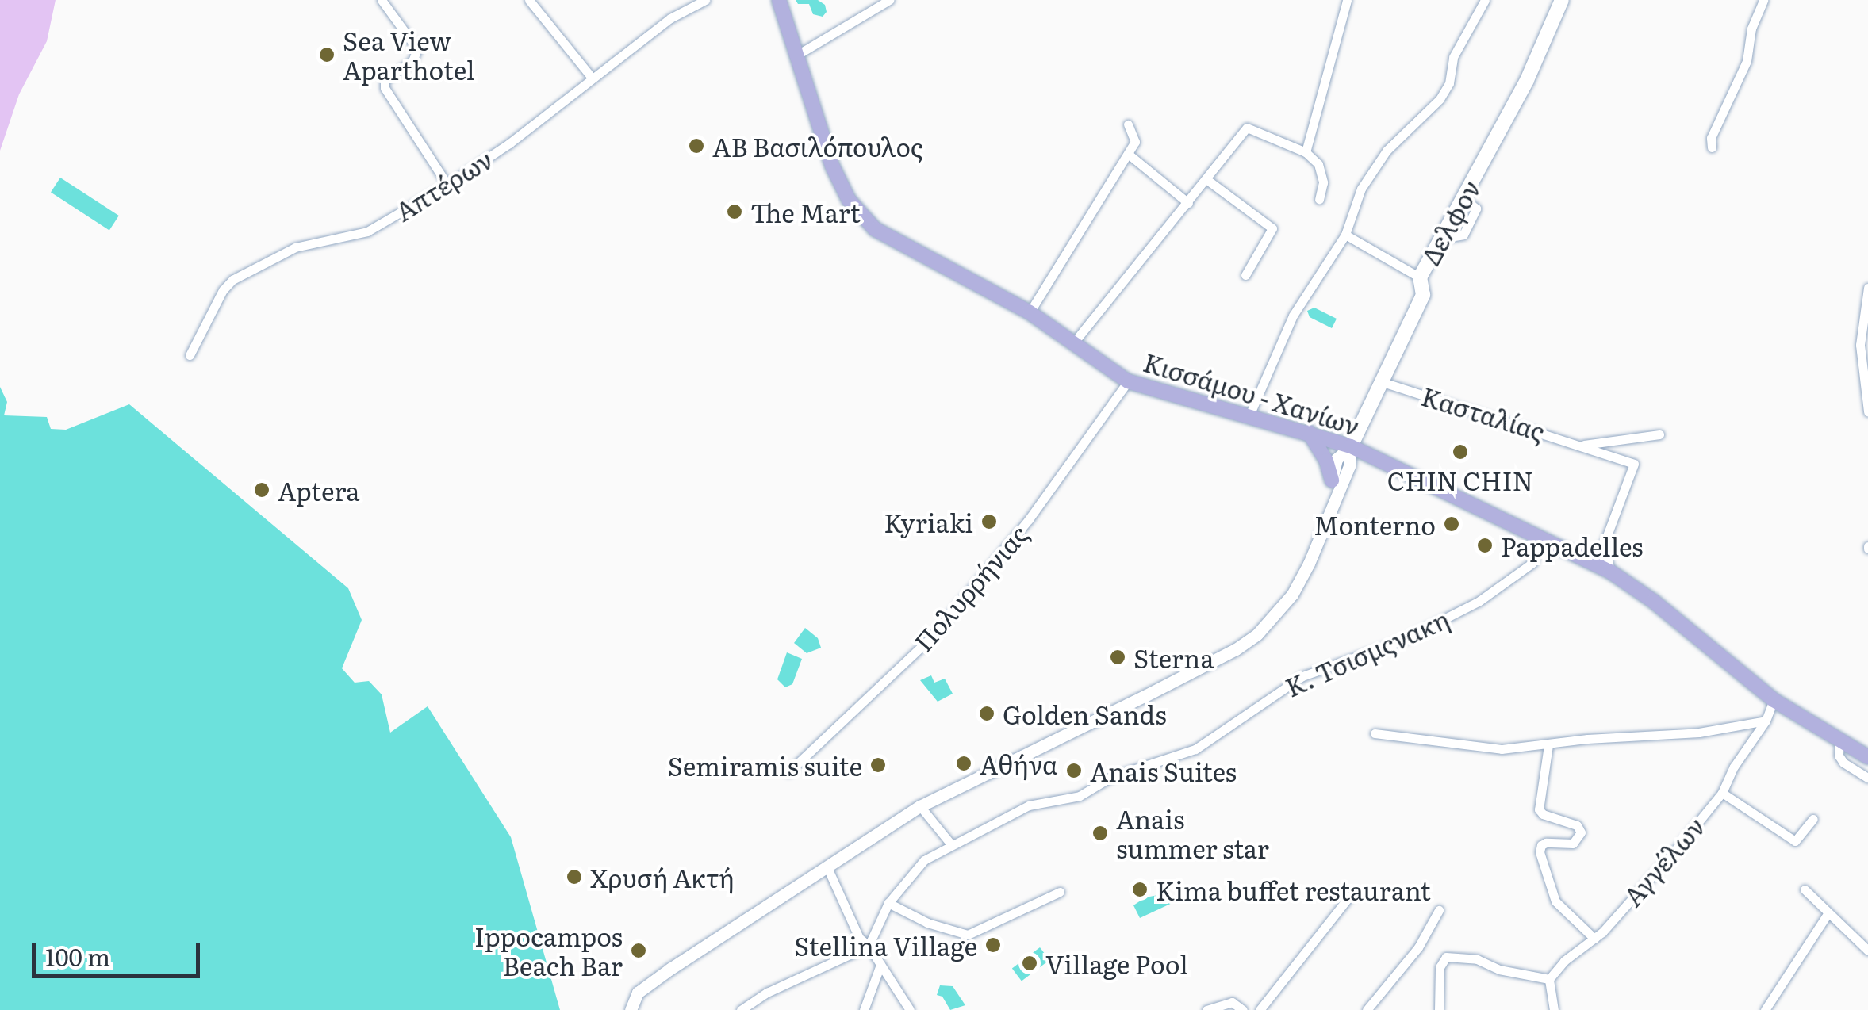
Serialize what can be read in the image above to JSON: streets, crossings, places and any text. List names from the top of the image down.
{
  "streets": {
    "main road": ["Δελφον", "Κισσάμου - Χανίων"],
    "street": [
      "Απτέρων",
      "Κασταλίας",
      "Πολυρρήνιας",
      "Κ. Τσισμςνακη",
      "Αγγέλων"
    ]
  },
  "crossings": [
    ["Δελφον", "Κισσάμου - Χανίων"],
    ["Δελφον", "Κασταλίας"],
    ["Κισσάμου - Χανίων", "Πολυρρήνιας"],
    ["Κισσάμου - Χανίων", "Κ. Τσισμςνακη"],
    ["Κισσάμου - Χανίων", "Αγγέλων"]
  ],
  "places": [
    "Sea View Aparthotel",
    "ΑΒ Βασιλόπουλος",
    "The Mart",
    "CHIN CHIN",
    "Aptera",
    "Kyriaki",
    "Monterno",
    "Pappadelles",
    "Sterna",
    "Golden Sands",
    "Αθήνα",
    "Semiramis suite",
    "Anais Suites",
    "Anais summer star",
    "Χρυσή Ακτή",
    "Kima buffet restaurant",
    "Stellina Village",
    "Ippocampos Beach Bar",
    "Village Pool"
  ],
  "scale_bar": "100 m"
}
